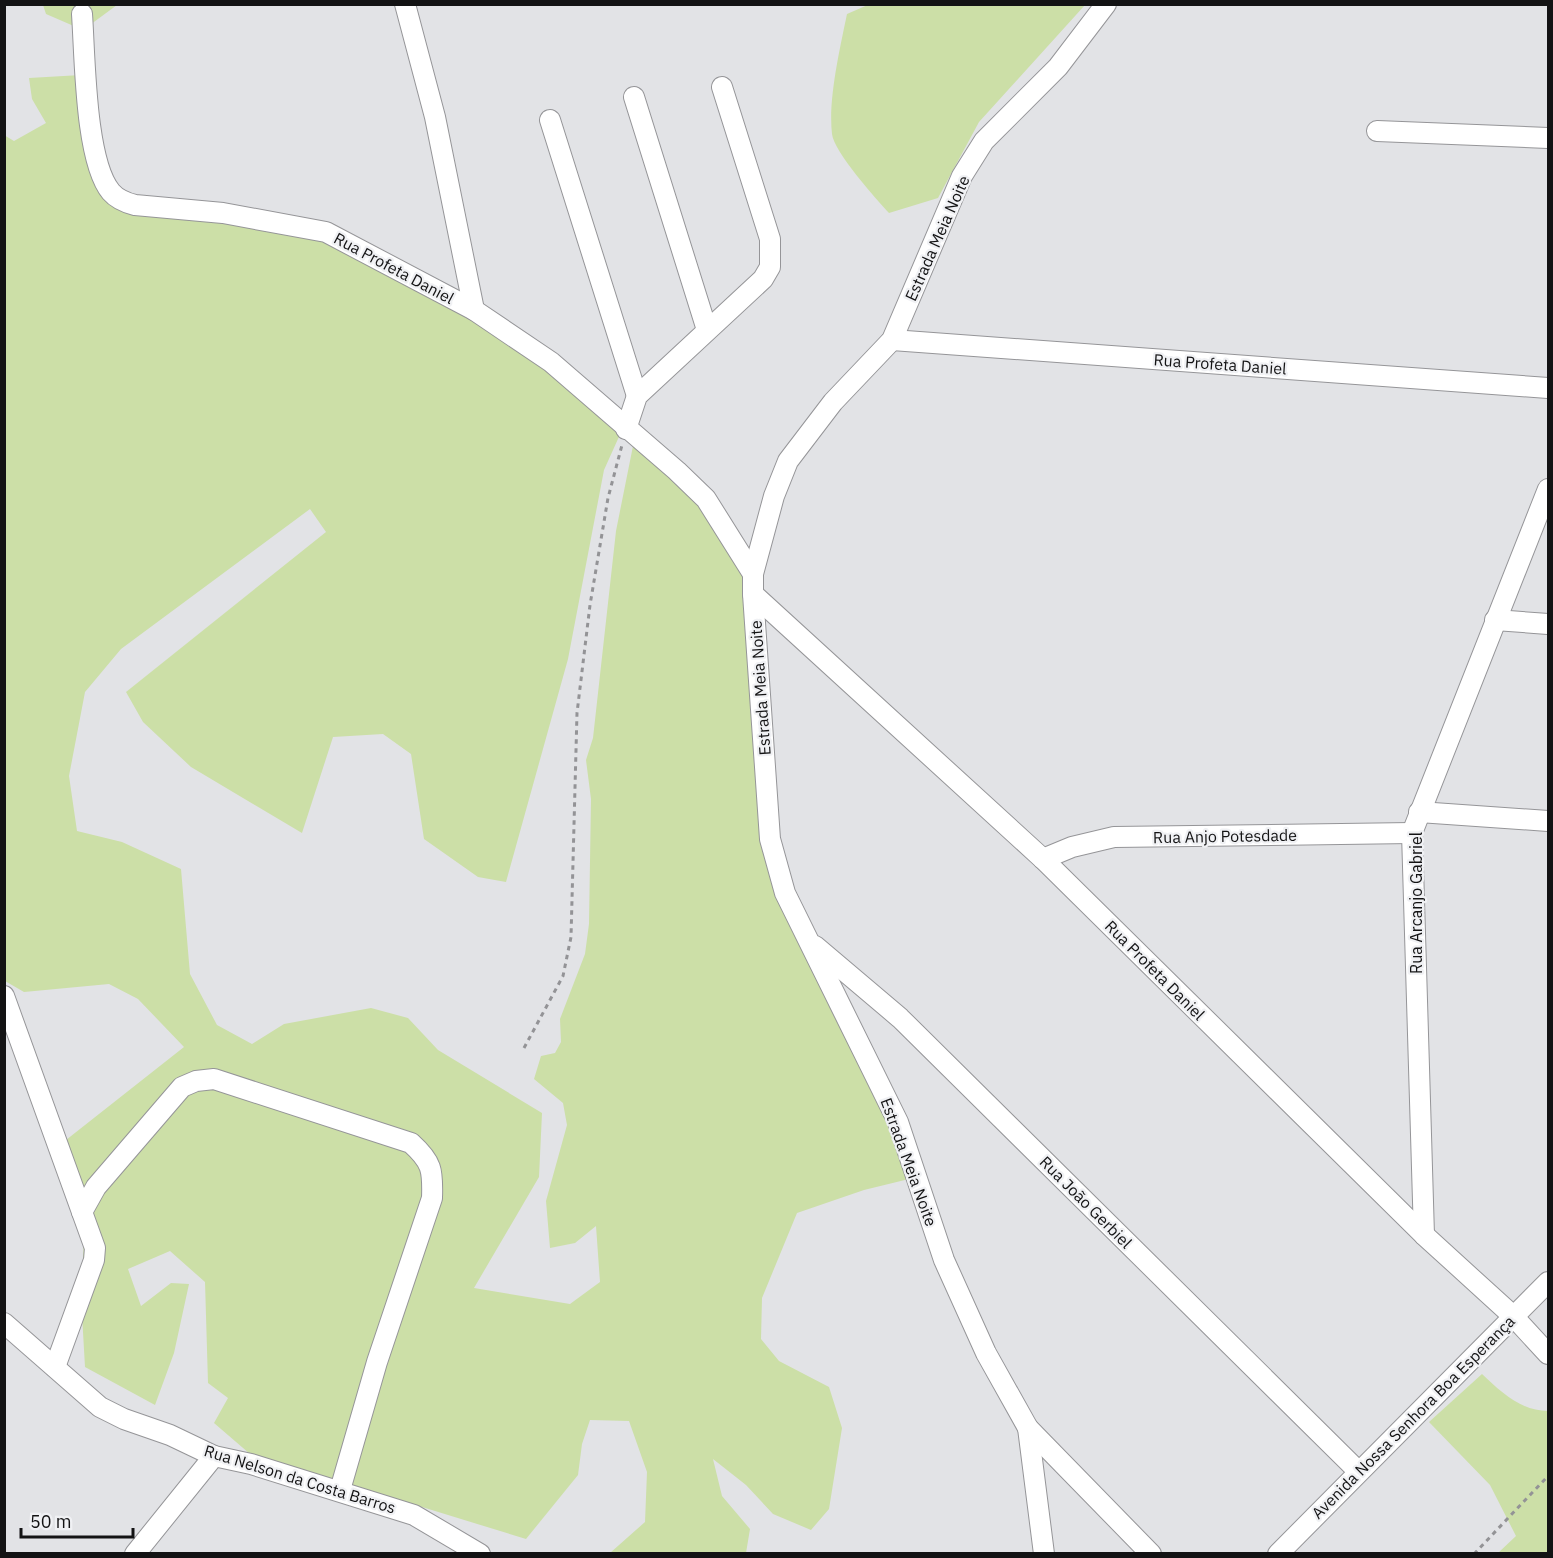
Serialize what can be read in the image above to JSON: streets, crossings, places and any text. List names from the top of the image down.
{
  "streets": {
    "street": [
      "Estrada Meia Noite",
      "Rua Profeta Daniel",
      "Rua Anjo Potesdade",
      "Rua Arcanjo Gabriel",
      "Rua João Gerbiel",
      "Avenida Nossa Senhora Boa Esperança",
      "Rua Nelson da Costa Barros"
    ]
  },
  "crossings": [
    ["Estrada Meia Noite", "Rua Profeta Daniel"],
    ["Estrada Meia Noite", "Rua João Gerbiel"],
    ["Rua Profeta Daniel", "Rua Anjo Potesdade"],
    ["Rua Profeta Daniel", "Rua Arcanjo Gabriel"],
    ["Rua Profeta Daniel", "Avenida Nossa Senhora Boa Esperança"],
    ["Rua Anjo Potesdade", "Rua Arcanjo Gabriel"],
    ["Rua João Gerbiel", "Avenida Nossa Senhora Boa Esperança"]
  ],
  "scale_bar": "50 m"
}
